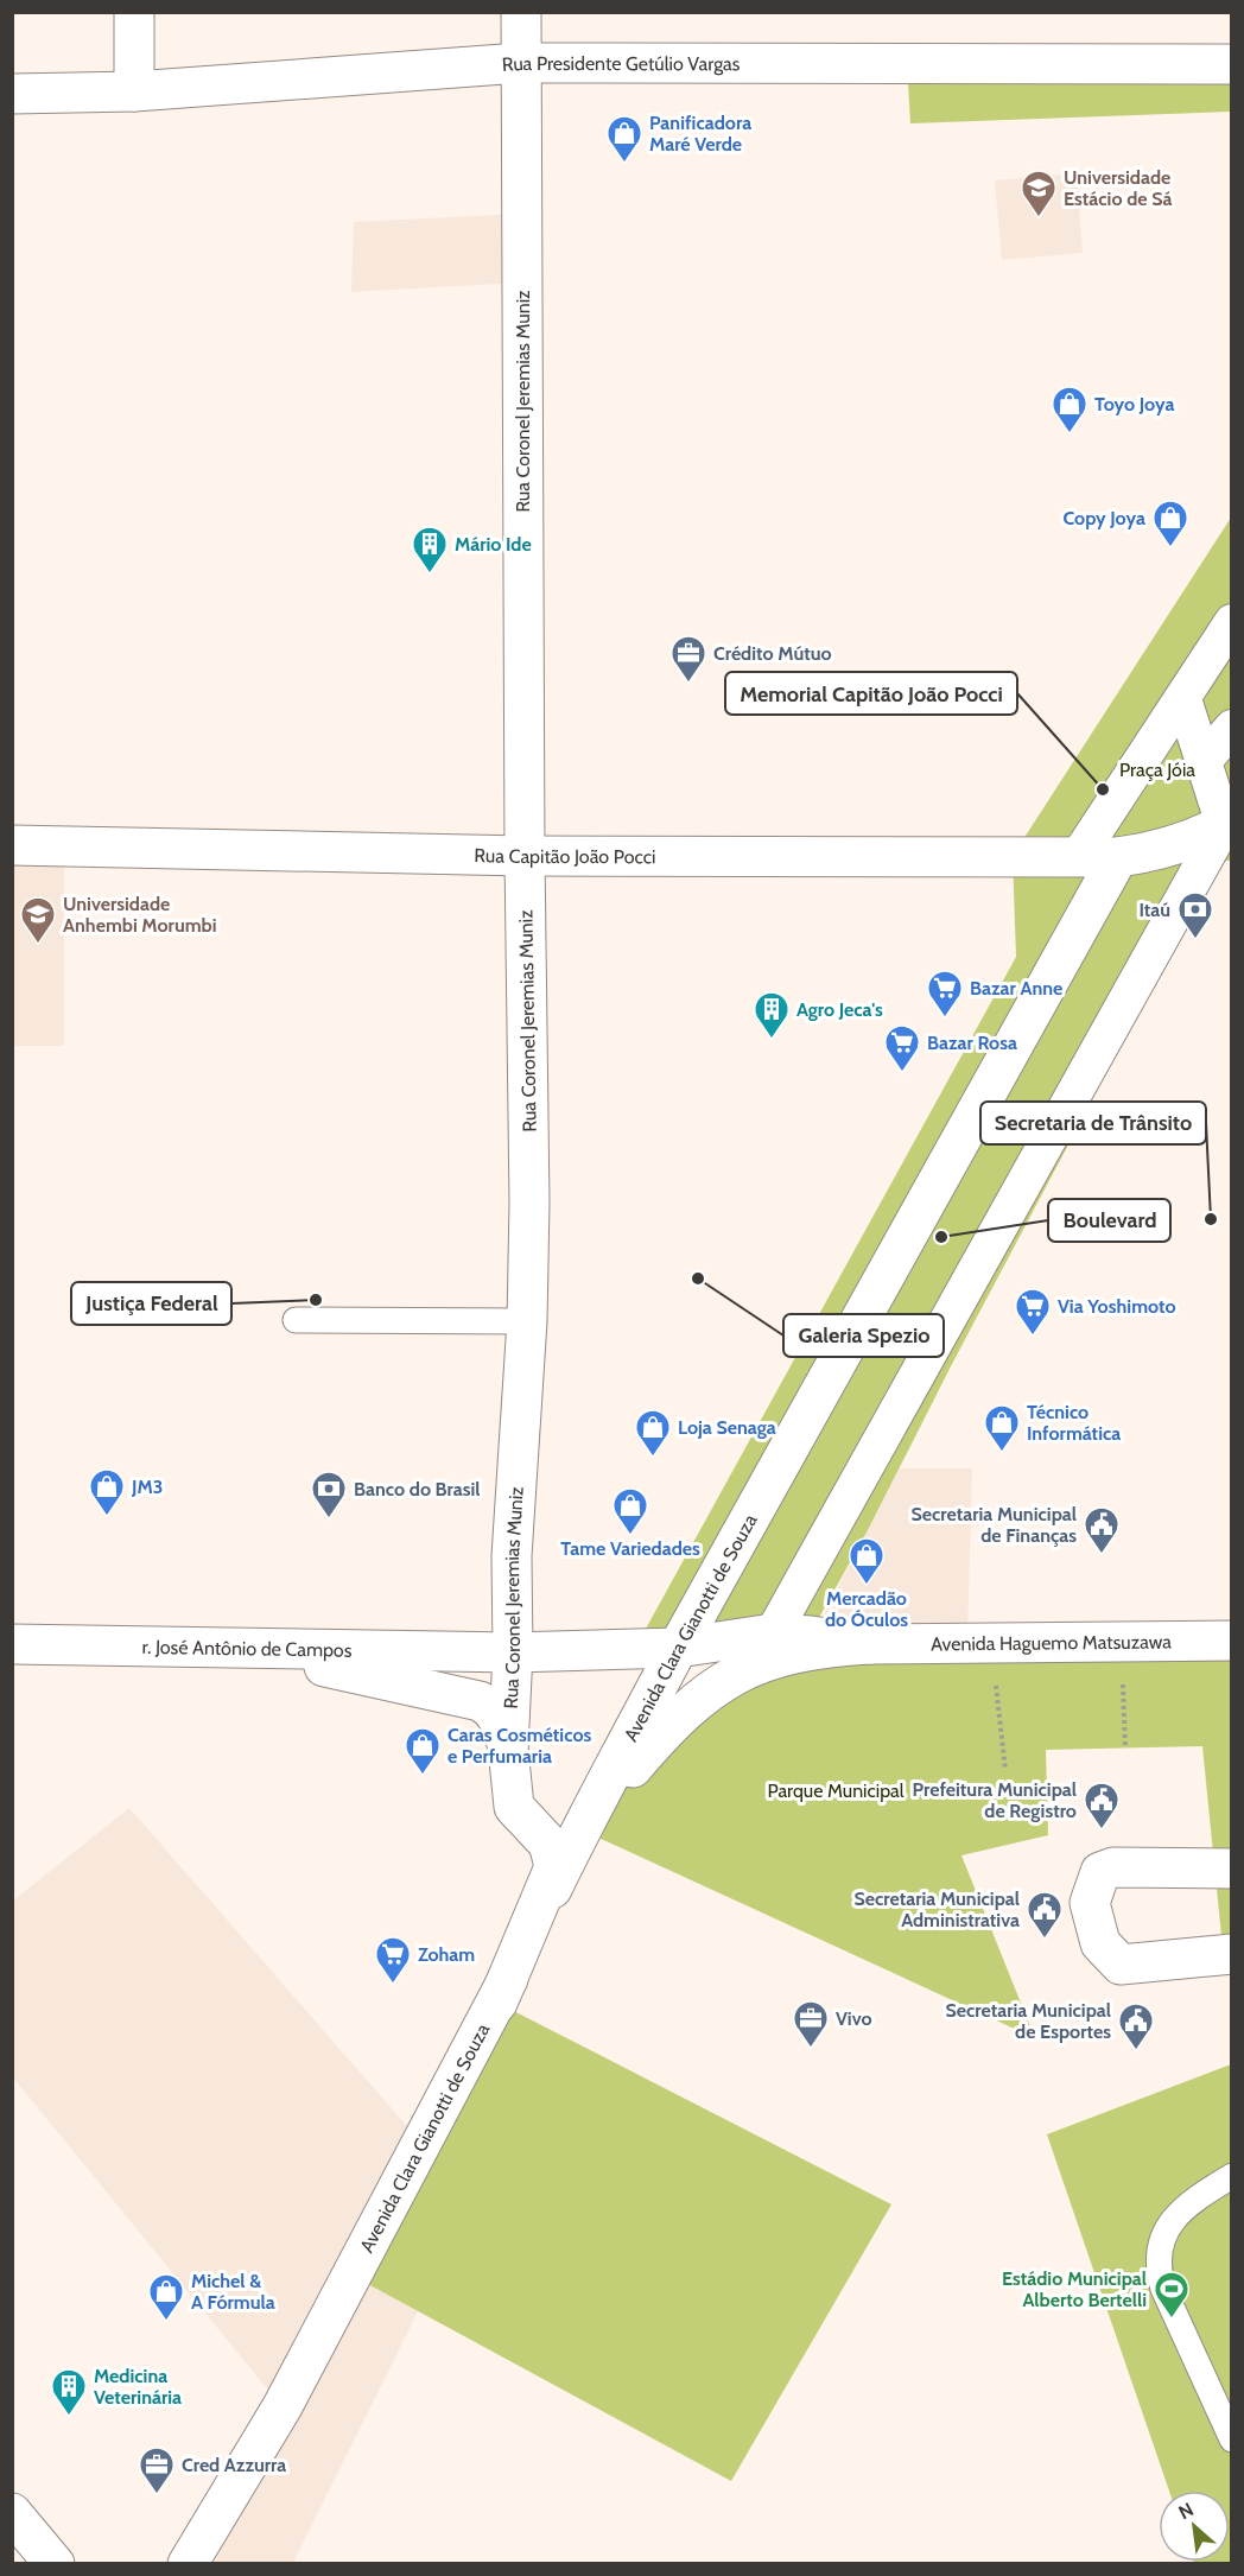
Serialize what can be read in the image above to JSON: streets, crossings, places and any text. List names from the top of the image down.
{
  "streets": {
    "street": [
      "Rua Presidente Getúlio Vargas",
      "Rua Coronel Jeremias Muniz",
      "Rua Capitão João Pocci",
      "Avenida Clara Gianotti de Souza",
      "Avenida Haguemo Matsuzawa",
      "r. José Antônio de Campos"
    ]
  },
  "crossings": [
    ["Rua Presidente Getúlio Vargas", "Rua Coronel Jeremias Muniz"],
    ["Rua Coronel Jeremias Muniz", "Rua Capitão João Pocci"],
    ["Rua Coronel Jeremias Muniz", "Avenida Clara Gianotti de Souza"],
    ["Rua Coronel Jeremias Muniz", "Avenida Haguemo Matsuzawa"],
    ["Rua Coronel Jeremias Muniz", "r. José Antônio de Campos"],
    ["Rua Capitão João Pocci", "Avenida Clara Gianotti de Souza"],
    ["Avenida Clara Gianotti de Souza", "Avenida Haguemo Matsuzawa"],
    ["Avenida Haguemo Matsuzawa", "r. José Antônio de Campos"]
  ],
  "parks": ["Praça Jóia", "Parque Municipal"],
  "places": {
    "shop": [
      "Panificadora Maré Verde",
      "Toyo Joya",
      "Copy Joya",
      "Técnico Informática",
      "Loja Senaga",
      "JM3",
      "Tame Variedades",
      "Mercadão do Óculos",
      "Caras Cosméticos e Perfumaria",
      "Michel & A Fórmula"
    ],
    "school or university": ["Universidade Estácio de Sá", "Universidade Anhembi Morumbi"],
    "building": ["Mário Ide", "Agro Jeca's", "Medicina Veterinária"],
    "office": ["Crédito Mútuo", "Vivo", "Cred Azzurra"],
    "other": [
      "Memorial Capitão João Pocci",
      "Secretaria de Trânsito",
      "Boulevard",
      "Galeria Spezio",
      "Justiça Federal"
    ],
    "bank": ["Itaú", "Banco do Brasil"],
    "supermarket": [
      "Bazar Anne",
      "Bazar Rosa",
      "Via Yoshimoto",
      "Zoham"
    ],
    "public building": [
      "Secretaria Municipal de Finanças",
      "Prefeitura Municipal de Registro",
      "Secretaria Municipal Administrativa",
      "Secretaria Municipal de Esportes"
    ],
    "sports": ["Estádio Municipal Alberto Bertelli"]
  },
  "north": "top left"
}
